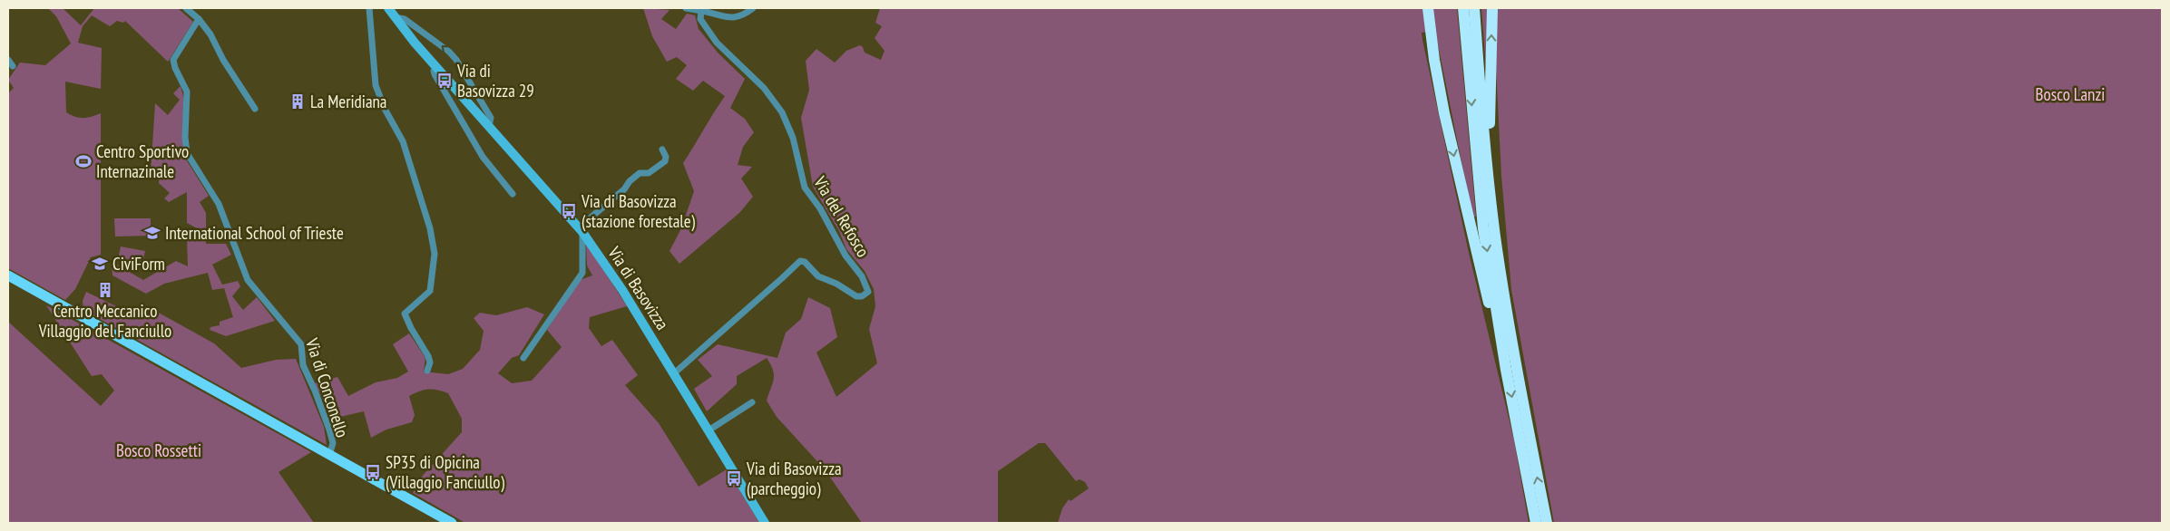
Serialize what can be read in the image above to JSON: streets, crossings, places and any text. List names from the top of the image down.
{
  "streets": {
    "main road": ["Via di Basovizza"],
    "street": ["Via del Refosco", "Via di Conconello"]
  },
  "crossings": [
    ["Via del Refosco", "Via di Basovizza"]
  ],
  "parks": ["Bosco Lanzi", "Bosco Rossetti"],
  "places": {
    "bus stop": [
      "Via di Basovizza 29",
      "Via di Basovizza (stazione forestale)",
      "SP35 di Opicina (Villaggio Fanciullo)",
      "Via di Basovizza (parcheggio)"
    ],
    "building": ["La Meridiana", "Centro Meccanico Villaggio del Fanciullo"],
    "sports": ["Centro Sportivo Internazinale"],
    "school or university": ["International School of Trieste", "CiviForm"]
  }
}
